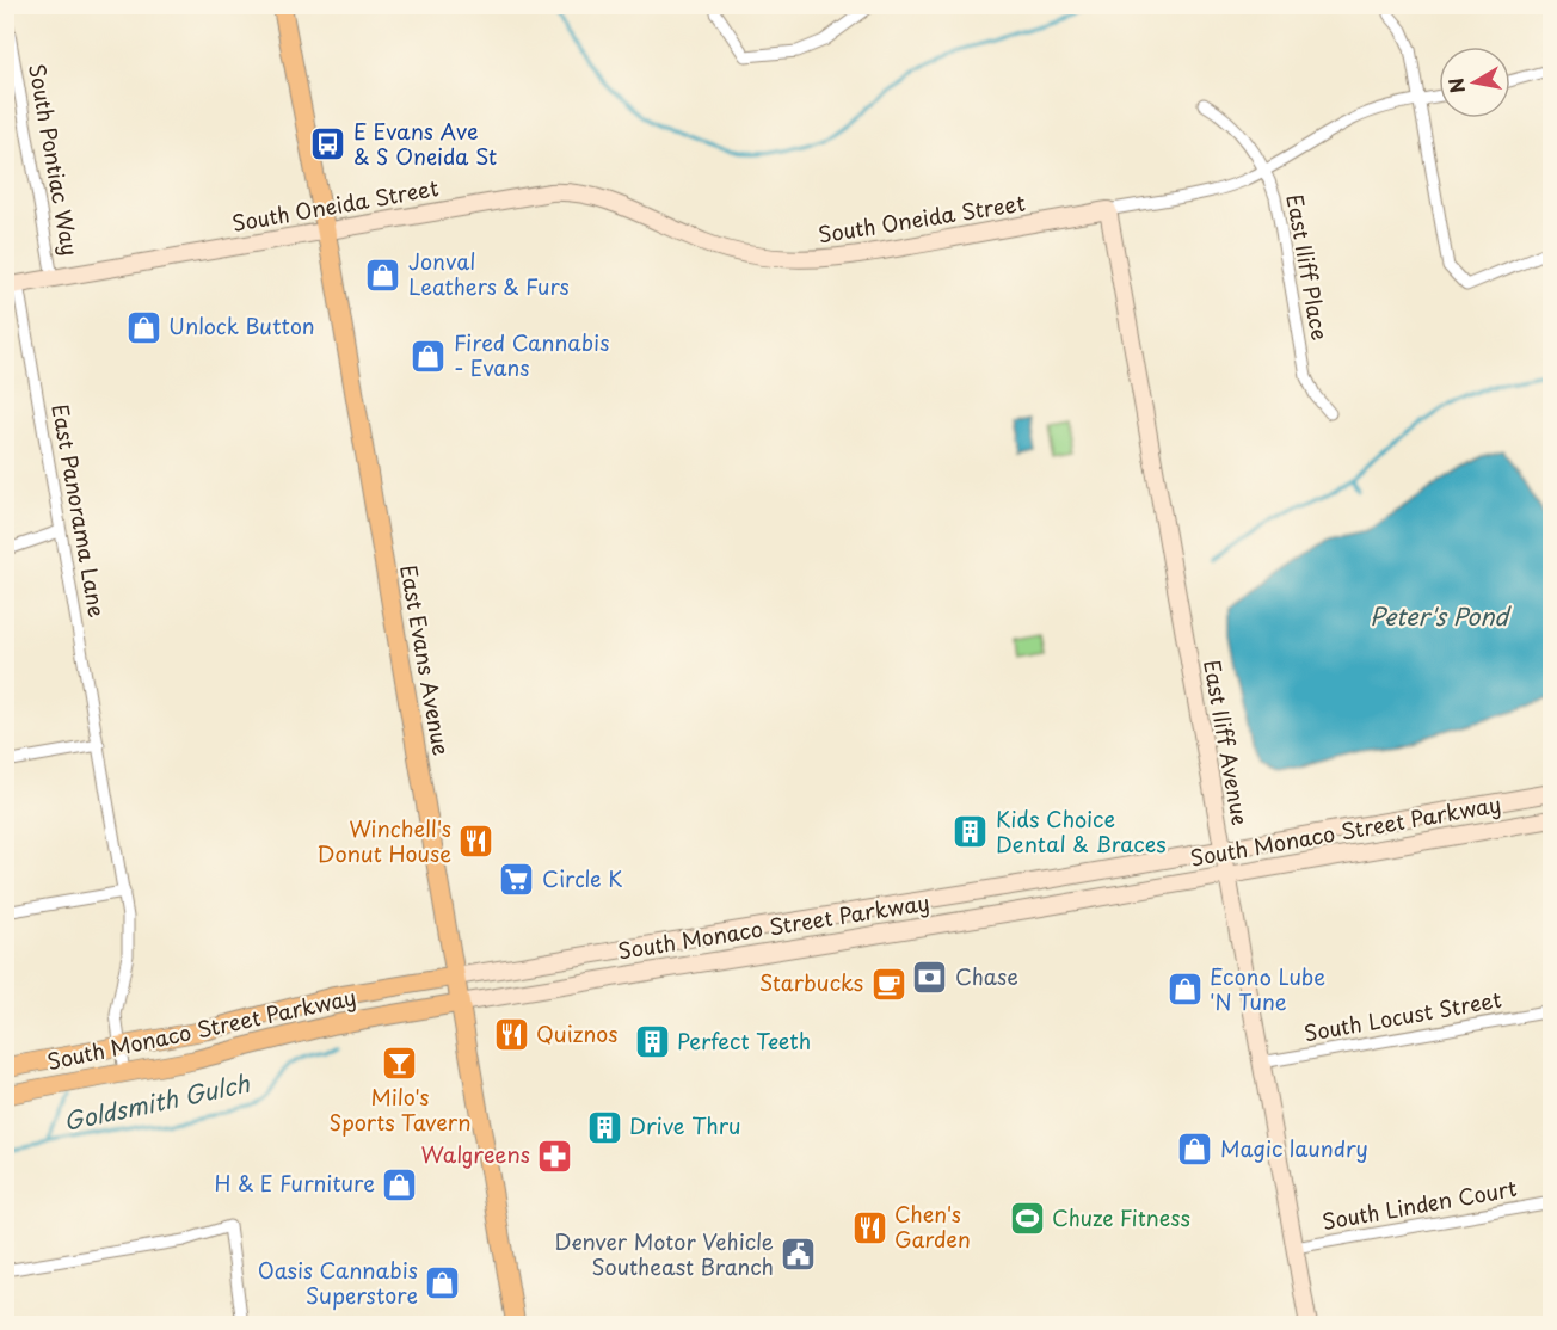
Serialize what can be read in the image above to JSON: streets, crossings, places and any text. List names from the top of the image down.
{
  "streets": {
    "main road": ["East Evans Avenue", "South Monaco Street Parkway"],
    "street": [
      "South Pontiac Way",
      "South Oneida Street",
      "East Iliff Place",
      "East Panorama Lane",
      "East Iliff Avenue",
      "South Locust Street",
      "South Linden Court"
    ]
  },
  "crossings": [
    ["South Pontiac Way", "South Oneida Street"],
    ["South Oneida Street", "East Iliff Place"],
    ["South Oneida Street", "East Panorama Lane"],
    ["South Oneida Street", "East Evans Avenue"],
    ["South Oneida Street", "East Iliff Avenue"],
    ["East Panorama Lane", "South Monaco Street Parkway"],
    ["East Evans Avenue", "South Monaco Street Parkway"],
    ["East Iliff Avenue", "South Monaco Street Parkway"],
    ["East Iliff Avenue", "South Locust Street"],
    ["East Iliff Avenue", "South Linden Court"]
  ],
  "water": ["Peter's Pond", "Goldsmith Gulch"],
  "places": {
    "bus stop": ["E Evans Ave & S Oneida St"],
    "shop": [
      "Jonval Leathers & Furs",
      "Unlock Button",
      "Fired Cannabis - Evans",
      "Econo Lube 'N Tune",
      "Magic laundry",
      "H & E Furniture",
      "Oasis Cannabis Superstore"
    ],
    "building": ["Kids Choice Dental & Braces", "Perfect Teeth", "Drive Thru"],
    "restaurant": ["Winchell's Donut House", "Quiznos", "Chen's Garden"],
    "supermarket": ["Circle K"],
    "bank": ["Chase"],
    "cafe": ["Starbucks"],
    "bar": ["Milo's Sports Tavern"],
    "pharmacy": ["Walgreens"],
    "sports": ["Chuze Fitness"],
    "public building": ["Denver Motor Vehicle Southeast Branch"]
  },
  "north": "left"
}
